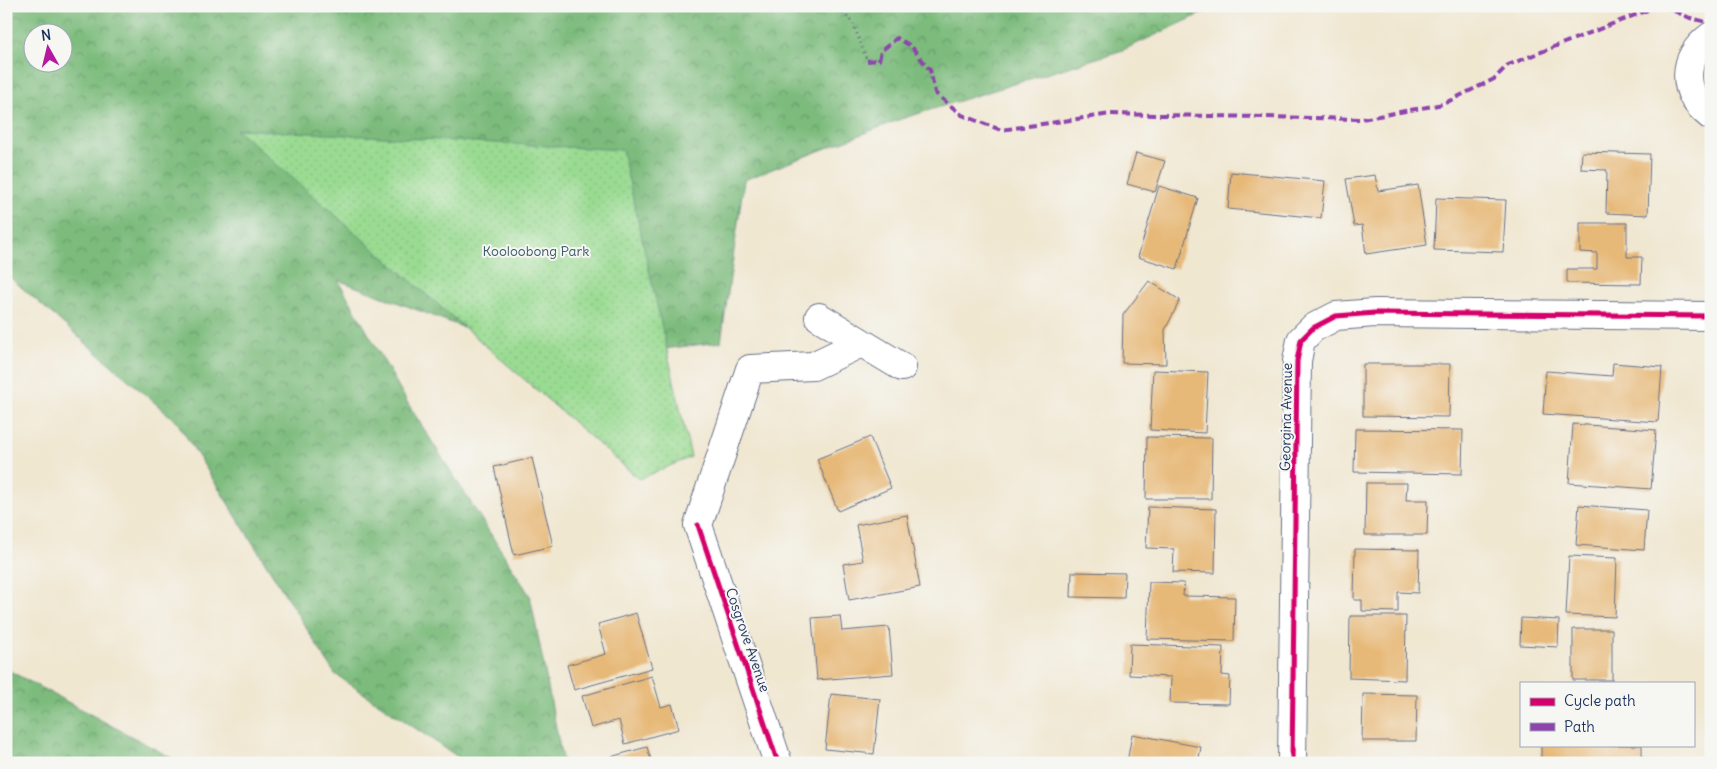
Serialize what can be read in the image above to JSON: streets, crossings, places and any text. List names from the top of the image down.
{
  "streets": {
    "street": ["Georgina Avenue", "Cosgrove Avenue"]
  },
  "parks": ["Kooloobong Park"],
  "legend": ["Cycle path", "Path"],
  "north": "top"
}
